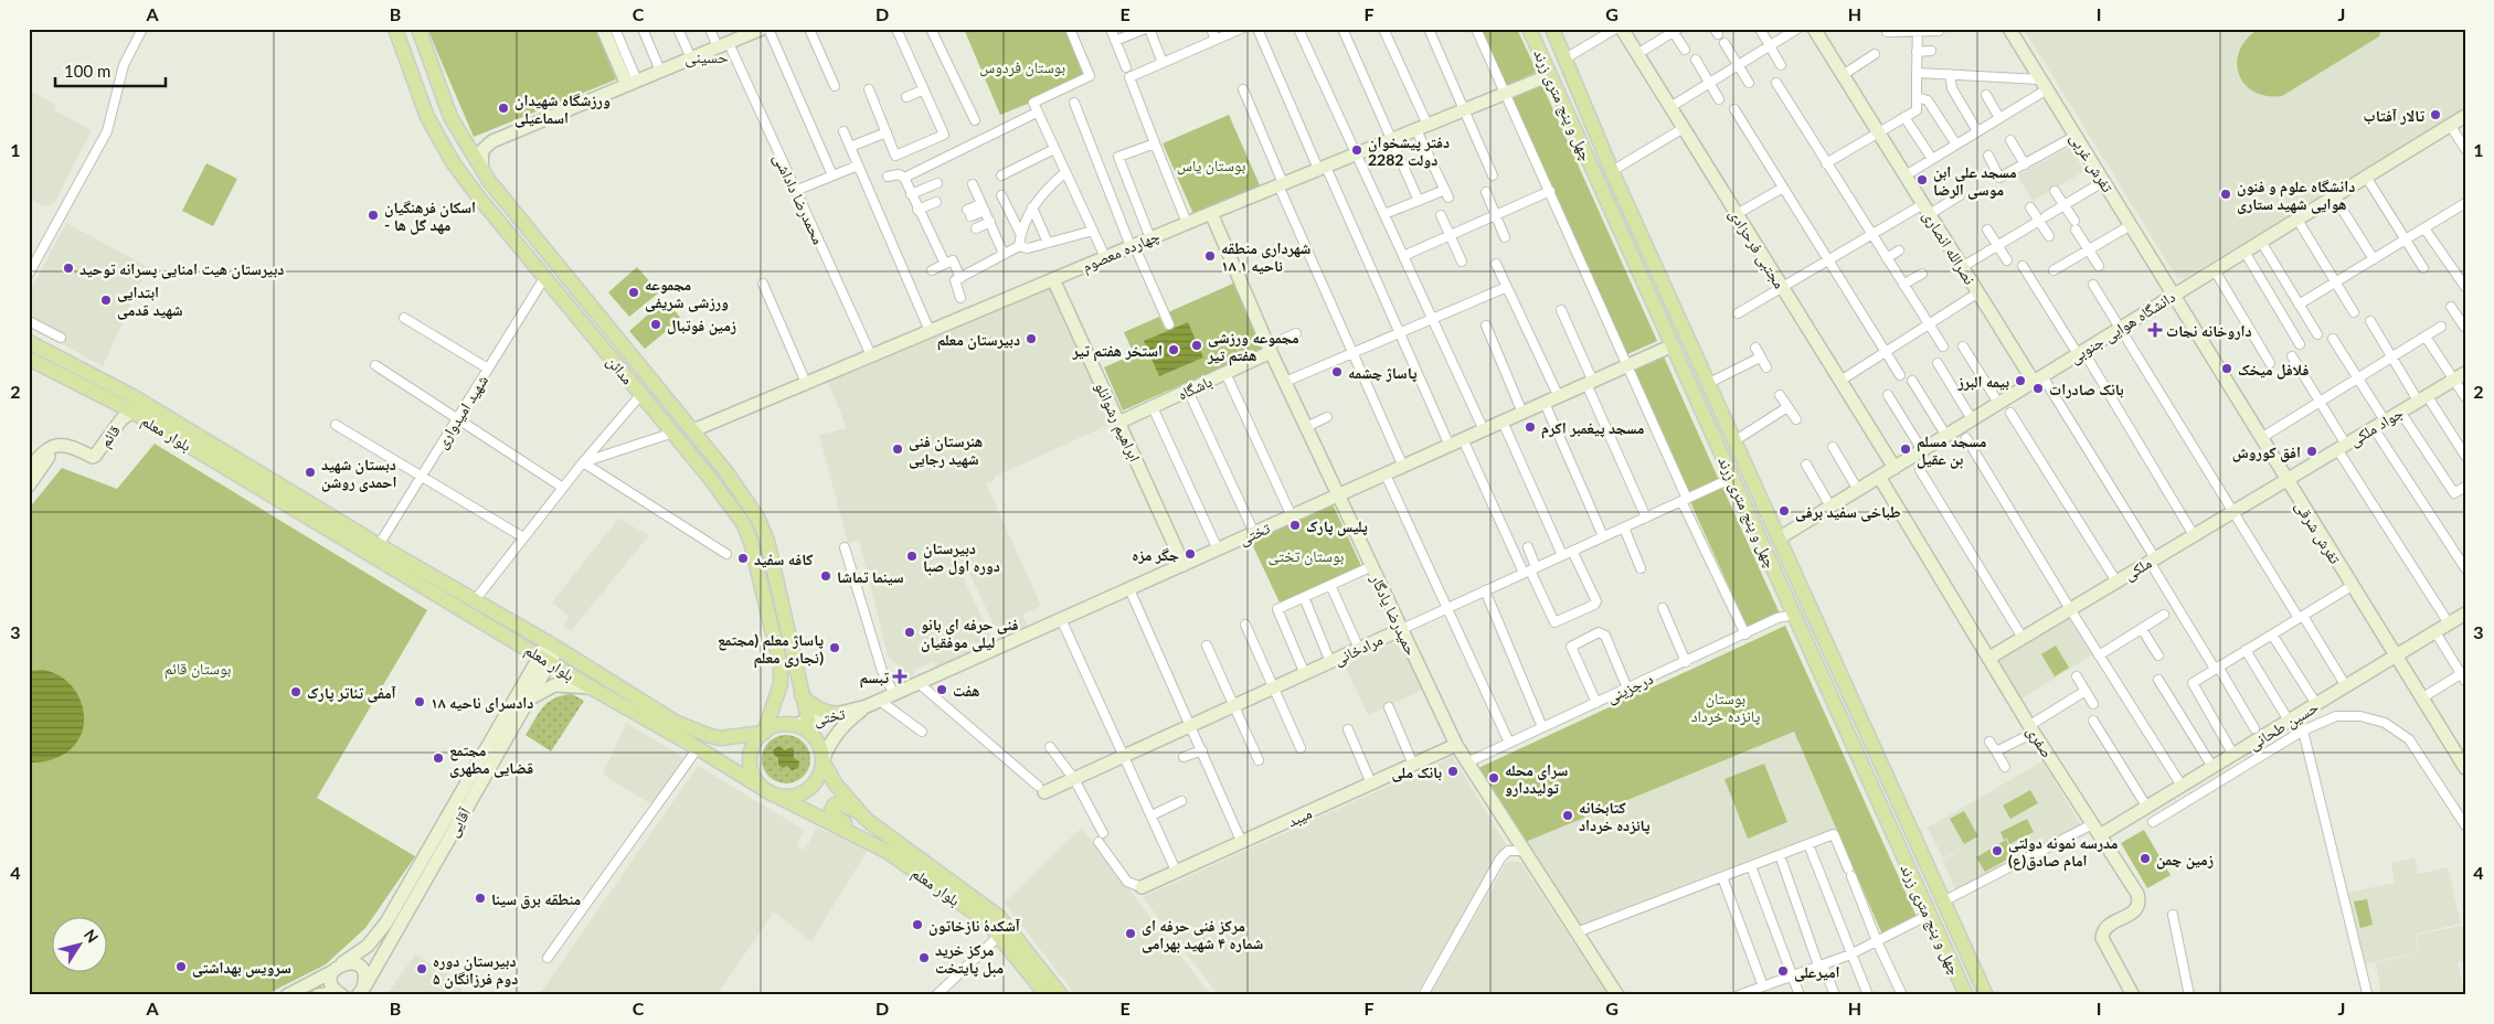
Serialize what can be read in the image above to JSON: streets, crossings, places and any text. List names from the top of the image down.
{
  "streets": {
    "main road": ["چهل و پنج متری زرند", "مدائن", "بلوار معلم"],
    "street": [
      "تفرش غربی",
      "محمدرضا داداشی",
      "نصرالله انصاری",
      "مجتبی فرحزادی",
      "چهارده معصوم",
      "دانشگاه هوایی جنوبی",
      "باشگاه",
      "شهيد امیدواری",
      "ابراهیم رشوانلو",
      "جواد ملکی",
      "قائم",
      "تفرش شرقی",
      "تختی",
      "ملکی",
      "حمیدرضا یادگار",
      "مرادخانی",
      "درجزینی",
      "حسین طحانی",
      "صفری",
      "میبد",
      "آقایی"
    ]
  },
  "crossings": [
    ["چهل و پنج متری زرند", "چهارده معصوم"],
    ["چهل و پنج متری زرند", "دانشگاه هوایی جنوبی"],
    ["چهل و پنج متری زرند", "تختی"],
    ["چهل و پنج متری زرند", "مرادخانی"],
    ["چهل و پنج متری زرند", "درجزینی"],
    ["تفرش غربی", "دانشگاه هوایی جنوبی"],
    ["تفرش غربی", "تفرش شرقی"],
    ["محمدرضا داداشی", "چهارده معصوم"],
    ["نصرالله انصاری", "دانشگاه هوایی جنوبی"],
    ["مجتبی فرحزادی", "دانشگاه هوایی جنوبی"],
    ["چهارده معصوم", "مدائن"],
    ["چهارده معصوم", "ابراهیم رشوانلو"],
    ["چهارده معصوم", "حمیدرضا یادگار"],
    ["دانشگاه هوایی جنوبی", "تفرش شرقی"],
    ["دانشگاه هوایی جنوبی", "صفری"],
    ["مدائن", "شهيد امیدواری"],
    ["مدائن", "بلوار معلم"],
    ["مدائن", "تختی"],
    ["باشگاه", "ابراهیم رشوانلو"],
    ["باشگاه", "حمیدرضا یادگار"],
    ["شهيد امیدواری", "بلوار معلم"],
    ["ابراهیم رشوانلو", "تختی"],
    ["جواد ملکی", "تفرش شرقی"],
    ["جواد ملکی", "ملکی"],
    ["بلوار معلم", "قائم"],
    ["بلوار معلم", "تختی"],
    ["بلوار معلم", "آقایی"],
    ["تفرش شرقی", "ملکی"],
    ["تفرش شرقی", "حسین طحانی"],
    ["تختی", "حمیدرضا یادگار"],
    ["ملکی", "صفری"],
    ["حمیدرضا یادگار", "مرادخانی"],
    ["حمیدرضا یادگار", "درجزینی"],
    ["حمیدرضا یادگار", "میبد"],
    ["حسین طحانی", "صفری"]
  ],
  "districts": ["حسینی"],
  "parks": [
    "بوستان فردوس",
    "بوستان یاس",
    "بوستان تختی",
    "بوستان قائم",
    "بوستان پانزده خرداد"
  ],
  "places": {
    "other": [
      "ورزشگاه شهیدان اسماعیلی",
      "تالار آفتاب",
      "دفتر پیشخوان دولت 2282",
      "مسجد علی ابن موسی الرضا",
      "دانشگاه علوم و فنون هوایی شهید ستاری",
      "اسکان فرهنگیان - مهد گل ها",
      "شهرداری منطقه ۱۸ ناحیه ۱",
      "دبیرستان هیت امنایی پسرانه توحید",
      "مجموعه ورزشی شریفی",
      "ابتدایی شهید قدمی",
      "زمین فوتبال",
      "دبیرستان معلم",
      "مجموعه ورزشی هفتم تیر",
      "استخر هفتم تیر",
      "فلافل میخک",
      "پاساژ چشمه",
      "بیمه البرز",
      "بانک صادرات",
      "مسجد پیغمبر اکرم",
      "هنرستان فنی شهید رجایی",
      "مسجد مسلم بن عقیل",
      "افق کوروش",
      "دبستان شهید احمدی روشن",
      "طباخی سفید برفی",
      "پلیس پارک",
      "جگر مزه",
      "دبیرستان دوره اول صبا",
      "کافه سفید",
      "سینما تماشا",
      "فنی حرفه ای بانو لیلی موفقیان",
      "پاساژ معلم (مجتمع تجاری معلم)",
      "هفت",
      "آمفی تئاتر پارک",
      "دادسرای ناحیه ۱۸",
      "مجتمع قضایی مطهری",
      "بانک ملی",
      "سرای محله تولیددارو",
      "کتابخانه پانزده خرداد",
      "مدرسه نمونه دولتی امام صادق(ع)",
      "زمین چمن",
      "منطقه برق سینا",
      "آشکدهٔ نازخاتون",
      "مرکز فنی حرفه ای شماره ۴ شهید بهرامی",
      "مرکز خرید مبل پایتخت",
      "سرویس بهداشتی",
      "دبیرستان دوره دوم فرزانگان ۵",
      "امیرعلی"
    ],
    "health": ["داروخانه نجات", "تبسم"]
  },
  "scale_bar": "100 m",
  "north": "top right",
  "grid": {
    "columns": [
      "A",
      "B",
      "C",
      "D",
      "E",
      "F",
      "G",
      "H",
      "I",
      "J"
    ],
    "rows": [
      "1",
      "2",
      "3",
      "4"
    ]
  }
}
